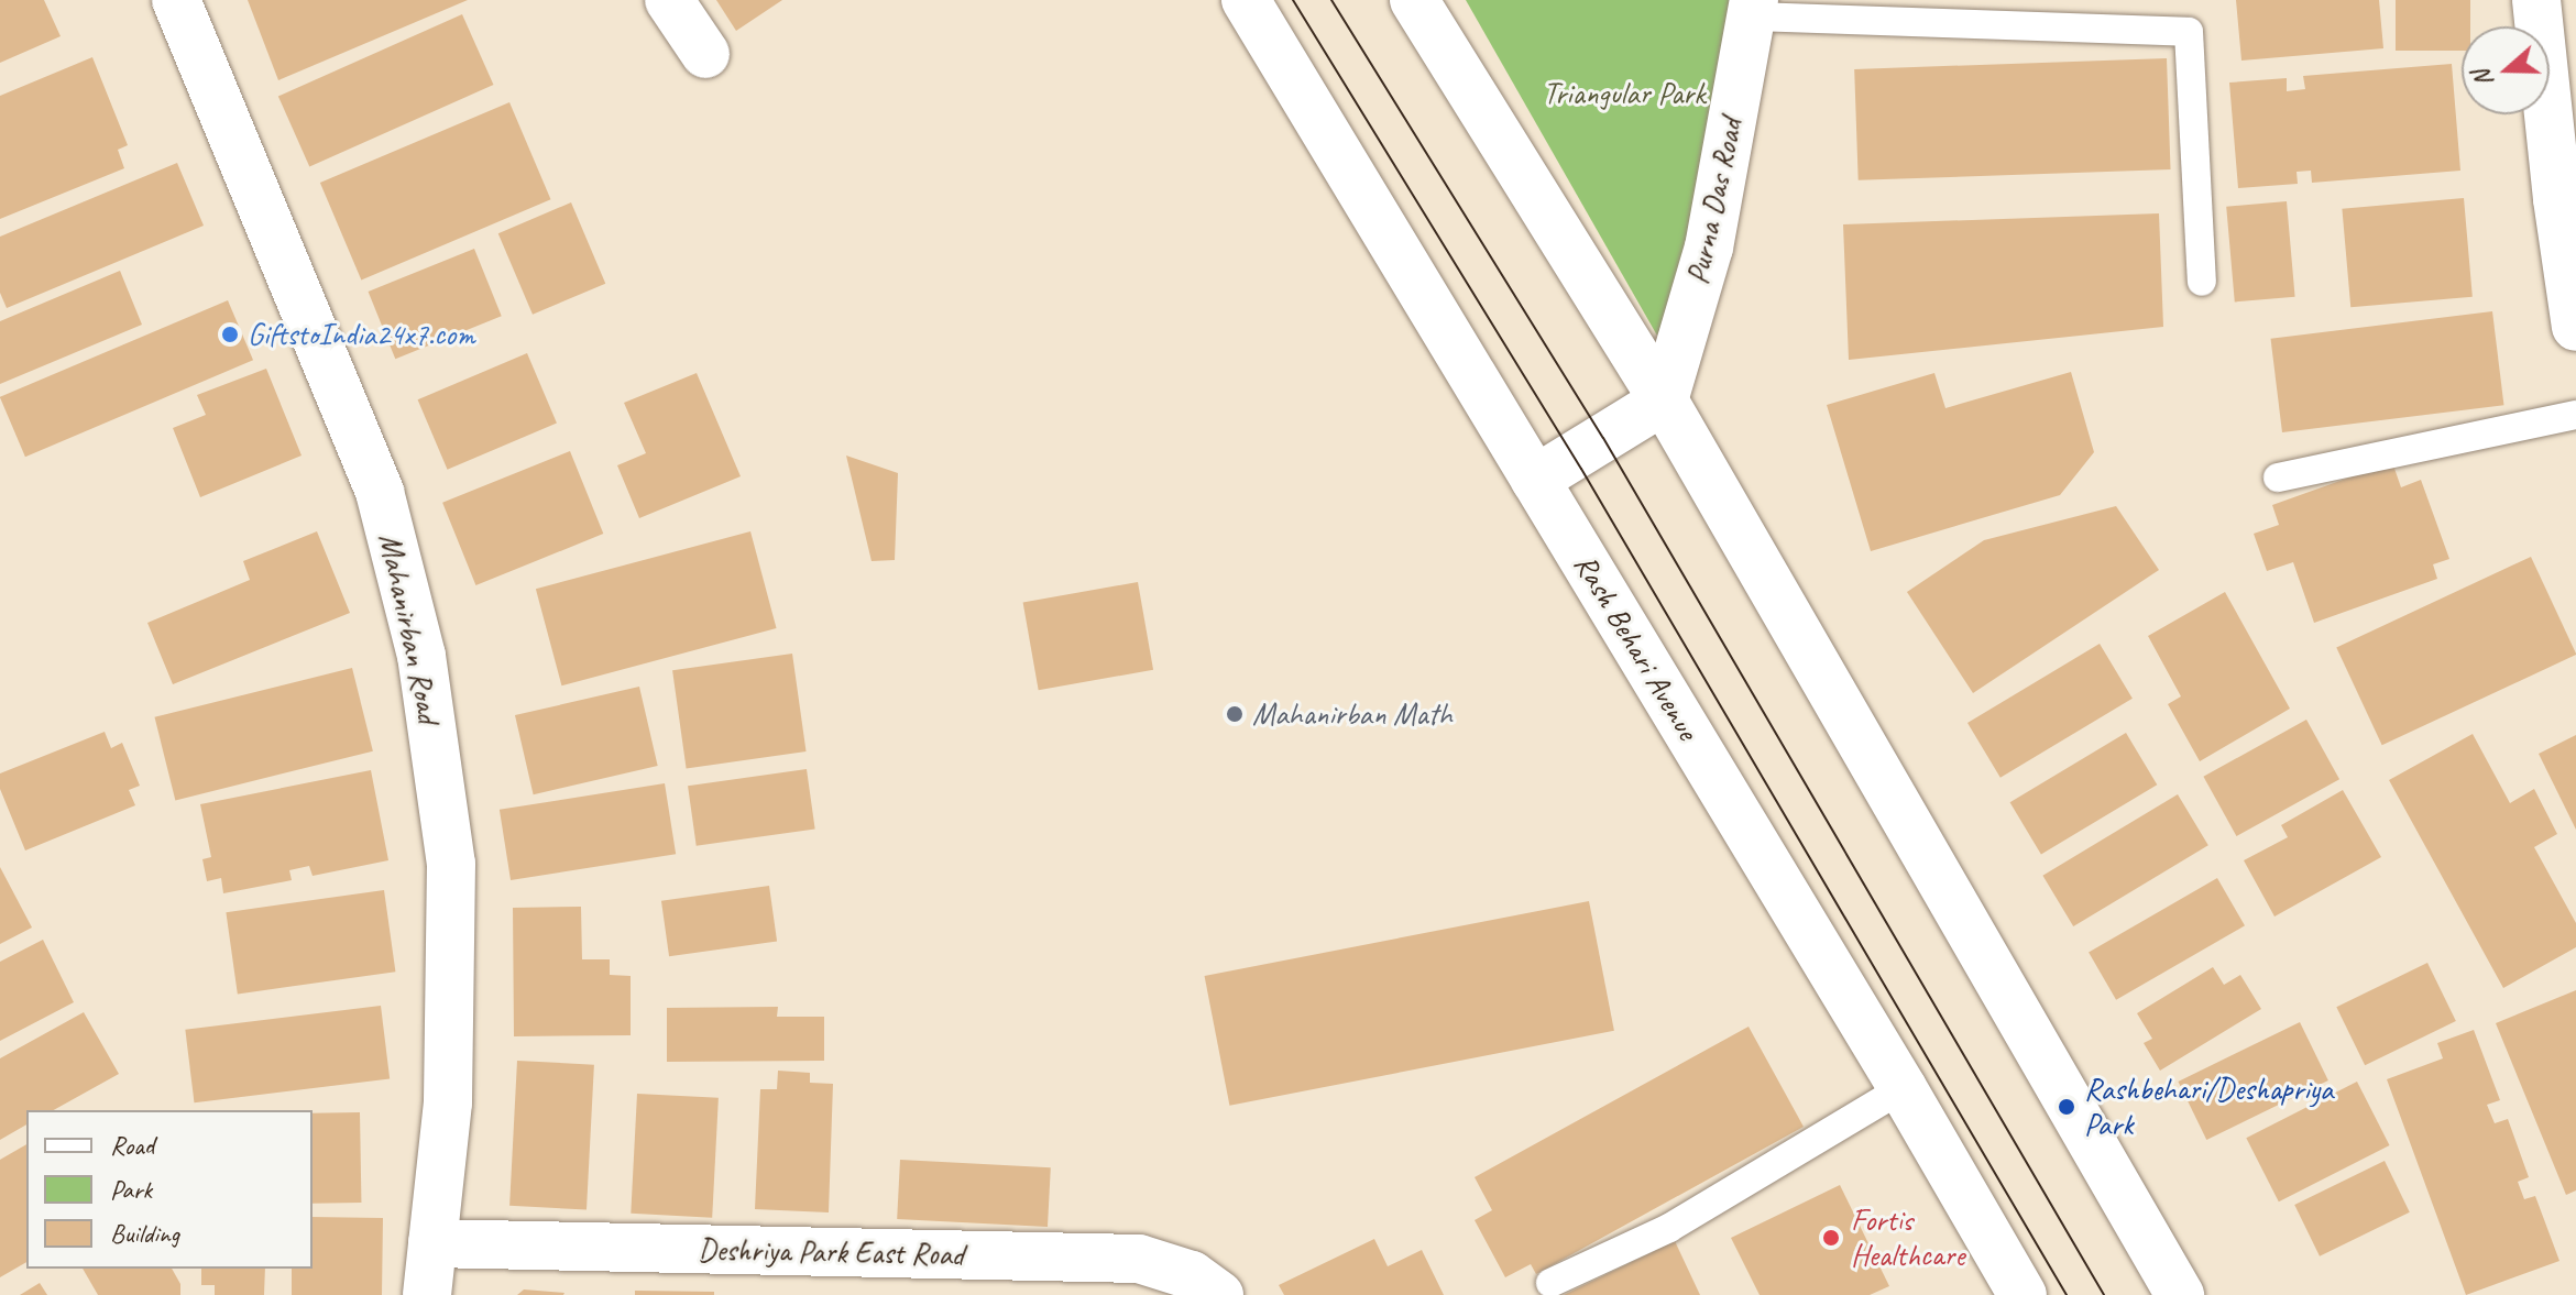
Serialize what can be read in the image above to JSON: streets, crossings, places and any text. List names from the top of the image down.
{
  "streets": {
    "street": [
      "Purna Das Road",
      "Mahanirban Road",
      "Rash Behari Avenue",
      "Deshriya Park East Road"
    ]
  },
  "crossings": [
    ["Mahanirban Road", "Deshriya Park East Road"]
  ],
  "parks": ["Triangular Park"],
  "places": [
    "GiftstoIndia24x7.com",
    "Mahanirban Math",
    "Rashbehari/Deshapriya Park",
    "Fortis Healthcare"
  ],
  "legend": ["Road", "Park", "Building"],
  "north": "left"
}
